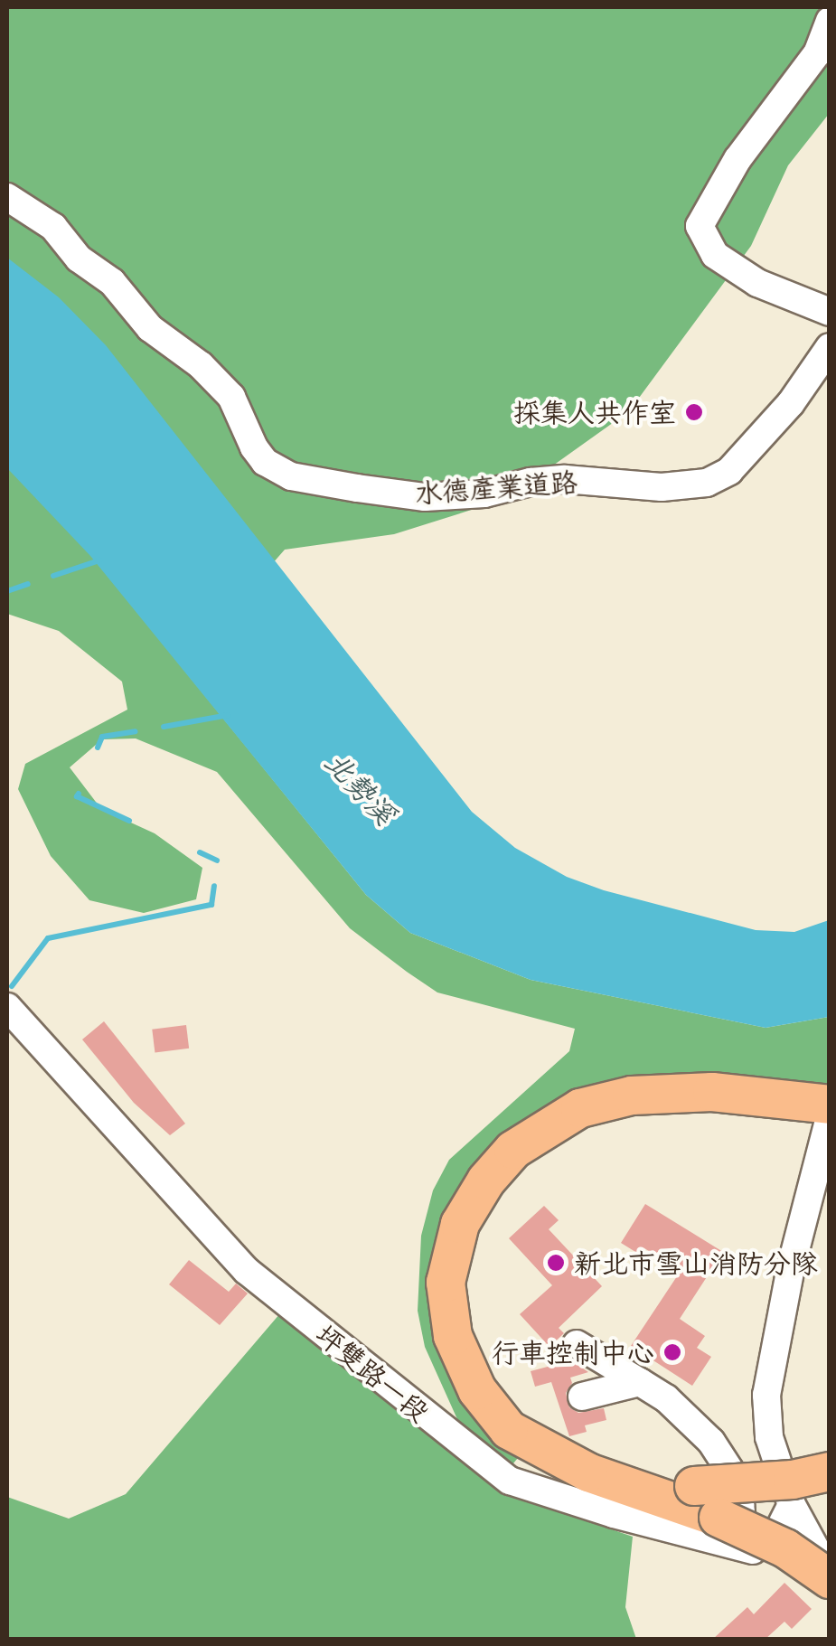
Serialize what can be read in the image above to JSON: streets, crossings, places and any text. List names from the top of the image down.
{
  "streets": {
    "street": ["水德產業道路", "坪雙路一段"]
  },
  "water": ["北勢溪"],
  "places": ["採集人共作室", "新北市雪山消防分隊", "行車控制中心"]
}
